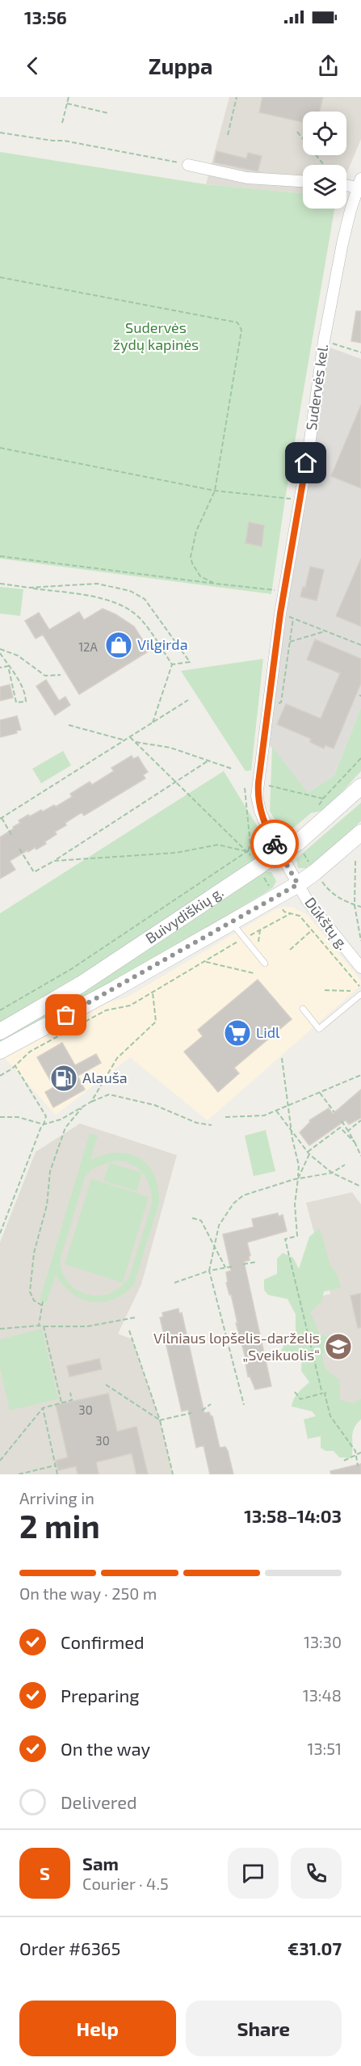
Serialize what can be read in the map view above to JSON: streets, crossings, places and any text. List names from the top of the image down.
{
  "streets": {
    "main road": ["Buivydiškių g."],
    "street": ["Sudervės kel.", "Dūkštų g."]
  },
  "crossings": [
    ["Sudervės kel.", "Buivydiškių g."],
    ["Sudervės kel.", "Dūkštų g."],
    ["Buivydiškių g.", "Dūkštų g."]
  ],
  "parks": ["Sudervės žydų kapinės"],
  "places": {
    "shop": ["Vilgirda"],
    "supermarket": ["Lidl"],
    "fuel station": ["Alauša"],
    "school or university": ["Vilniaus lopšelis-darželis „Sveikuolis“"]
  },
  "house_numbers": ["12A", "30", "30"],
  "page": {
    "status": "13:56",
    "header": "Zuppa",
    "heading": ["2 min", "Arriving in", "13:58–14:03"],
    "panel": [
      "Sam",
      "Courier · 4.5",
      "Order #6365",
      "€31.07"
    ],
    "bar": "On the way · 250 m",
    "list": [
      ["Confirmed", "13:30"],
      ["Preparing", "13:48"],
      ["On the way", "13:51"],
      "Delivered"
    ],
    "round": "S",
    "buttons": ["Help", "Share"]
  }
}
